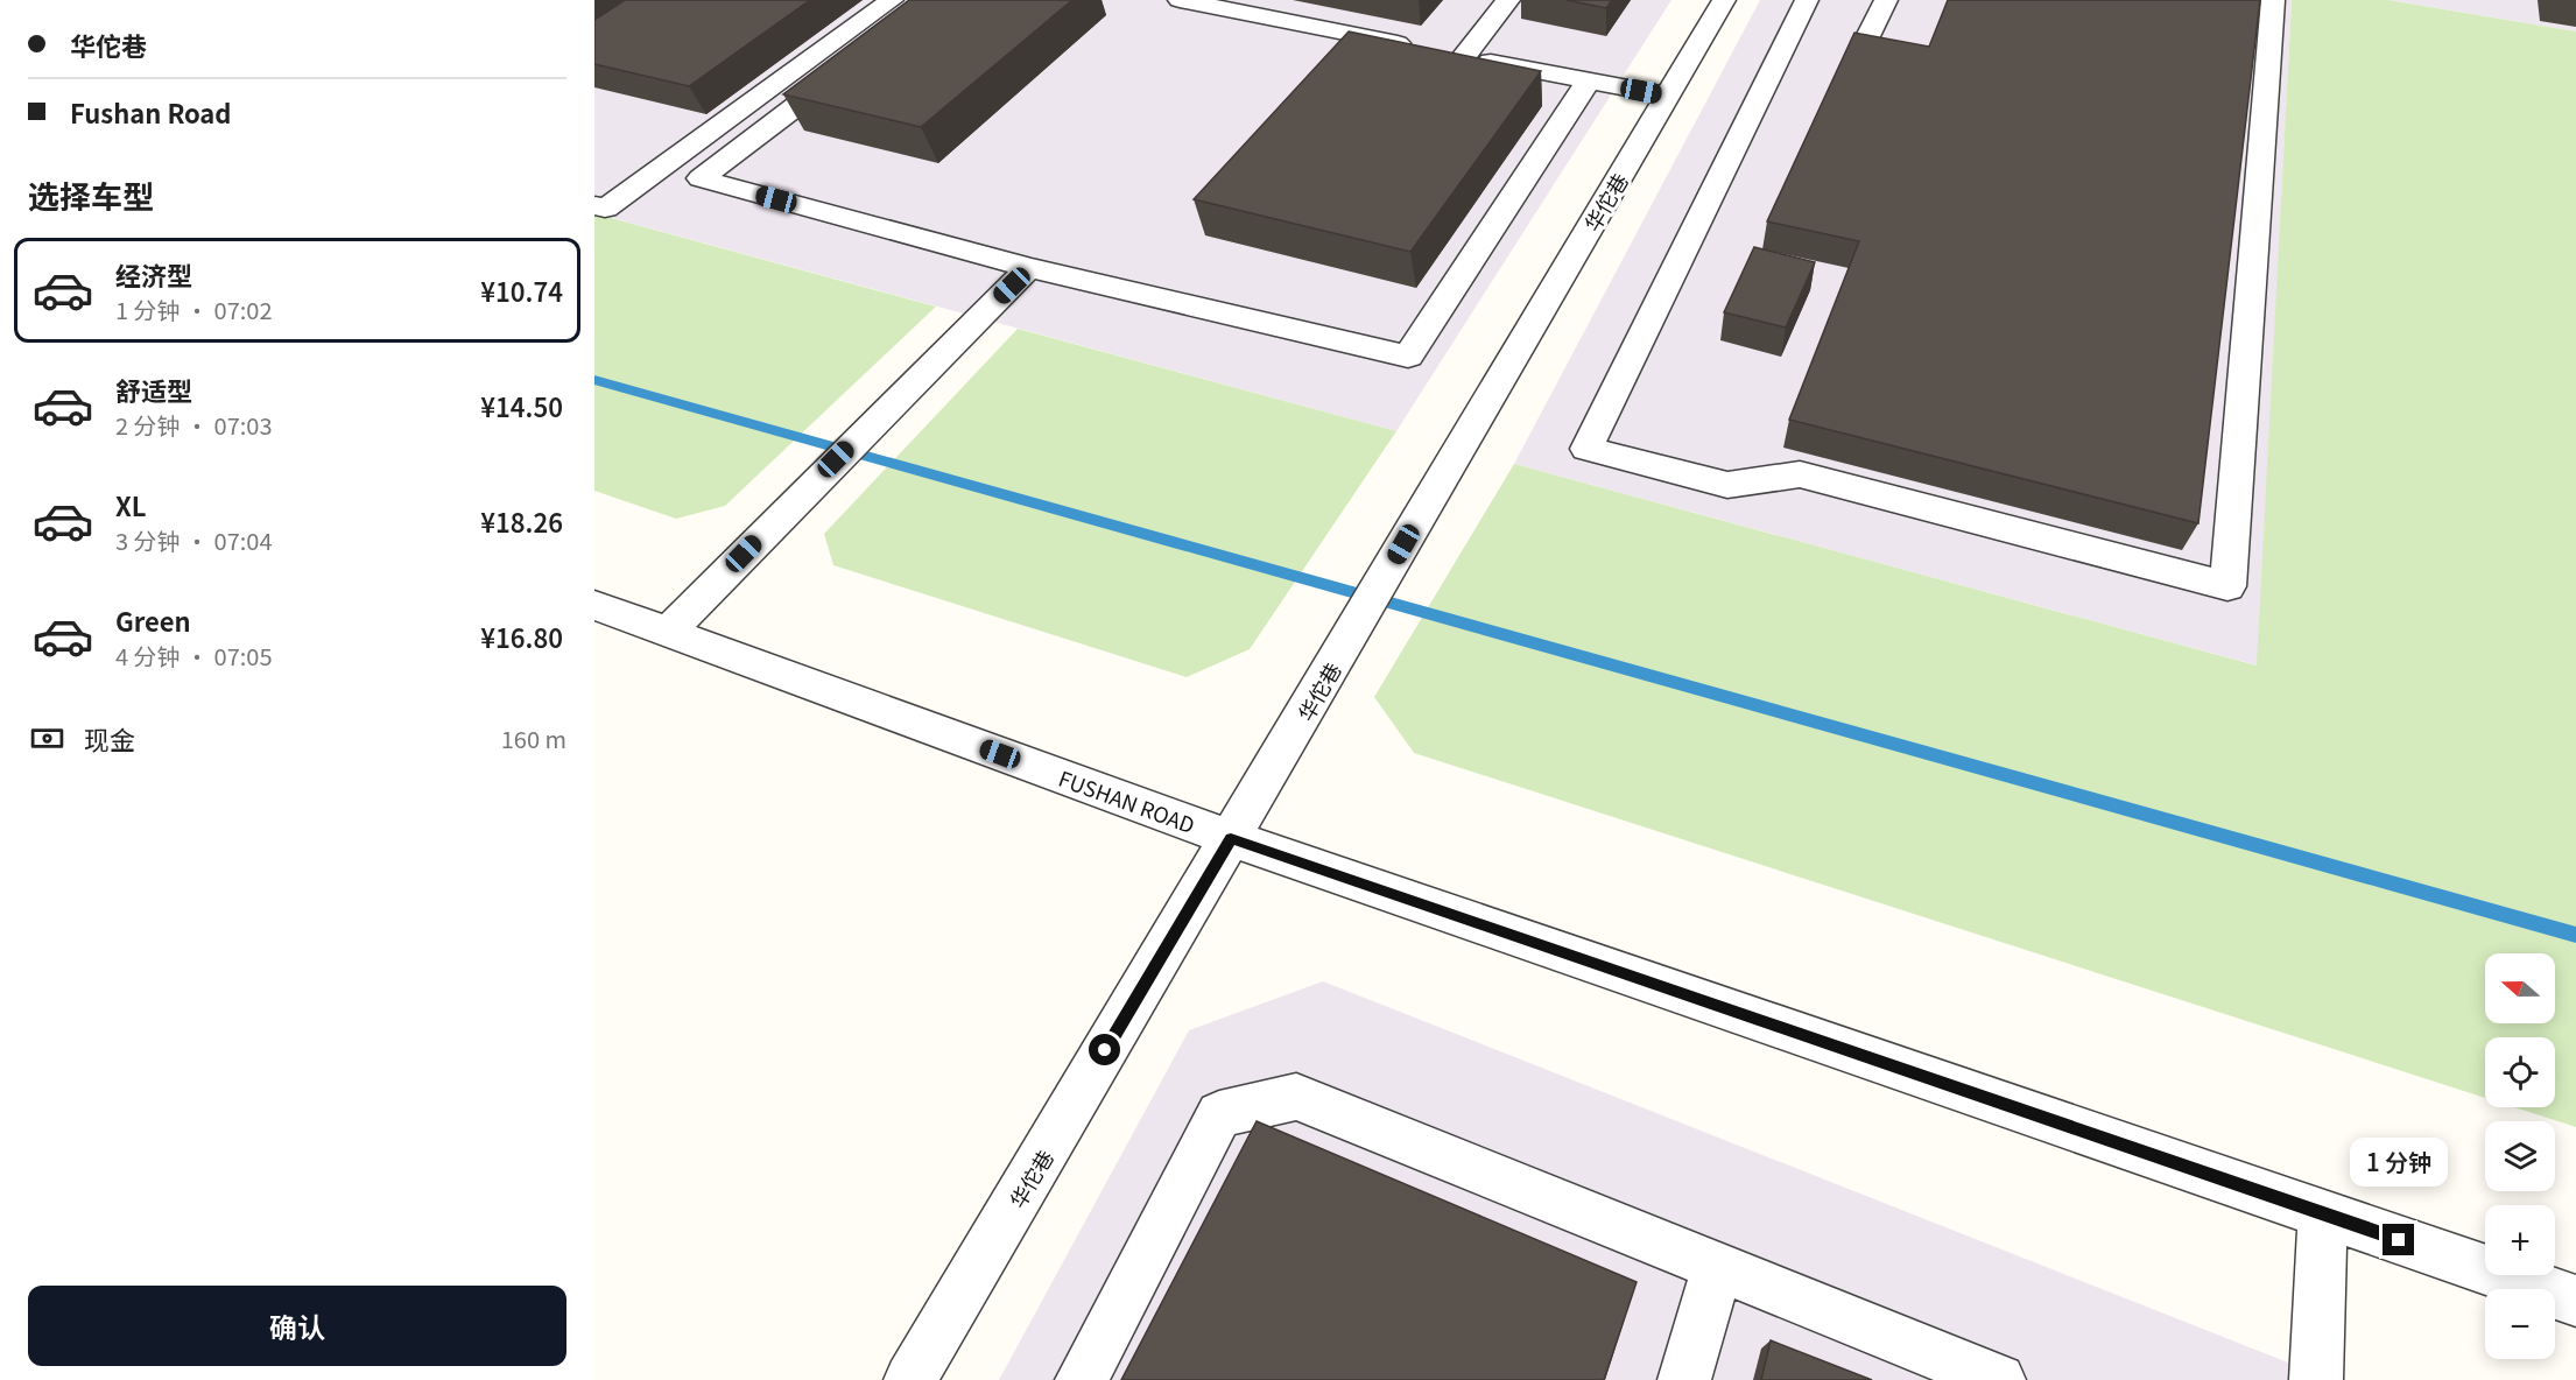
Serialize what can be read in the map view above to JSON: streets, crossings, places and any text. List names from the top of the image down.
{
  "streets": {
    "street": ["华佗巷", "FUSHAN ROAD"]
  },
  "crossings": [
    ["华佗巷", "FUSHAN ROAD"]
  ],
  "north": "left",
  "page": {
    "banner": ["华佗巷", "Fushan Road"],
    "heading": "选择车型",
    "list": [
      {
        "name": "经济型",
        "note": "1 分钟 · 07:02",
        "value": "¥10.74"
      },
      {
        "name": "舒适型",
        "note": "2 分钟 · 07:03",
        "value": "¥14.50"
      },
      {
        "name": "XL",
        "note": "3 分钟 · 07:04",
        "value": "¥18.26"
      },
      {
        "name": "Green",
        "note": "4 分钟 · 07:05",
        "value": "¥16.80"
      }
    ],
    "pay": ["现金", "160 m"],
    "map_buttons": ["+", "−"],
    "bubble": "1 分钟",
    "buttons": "确认"
  }
}
